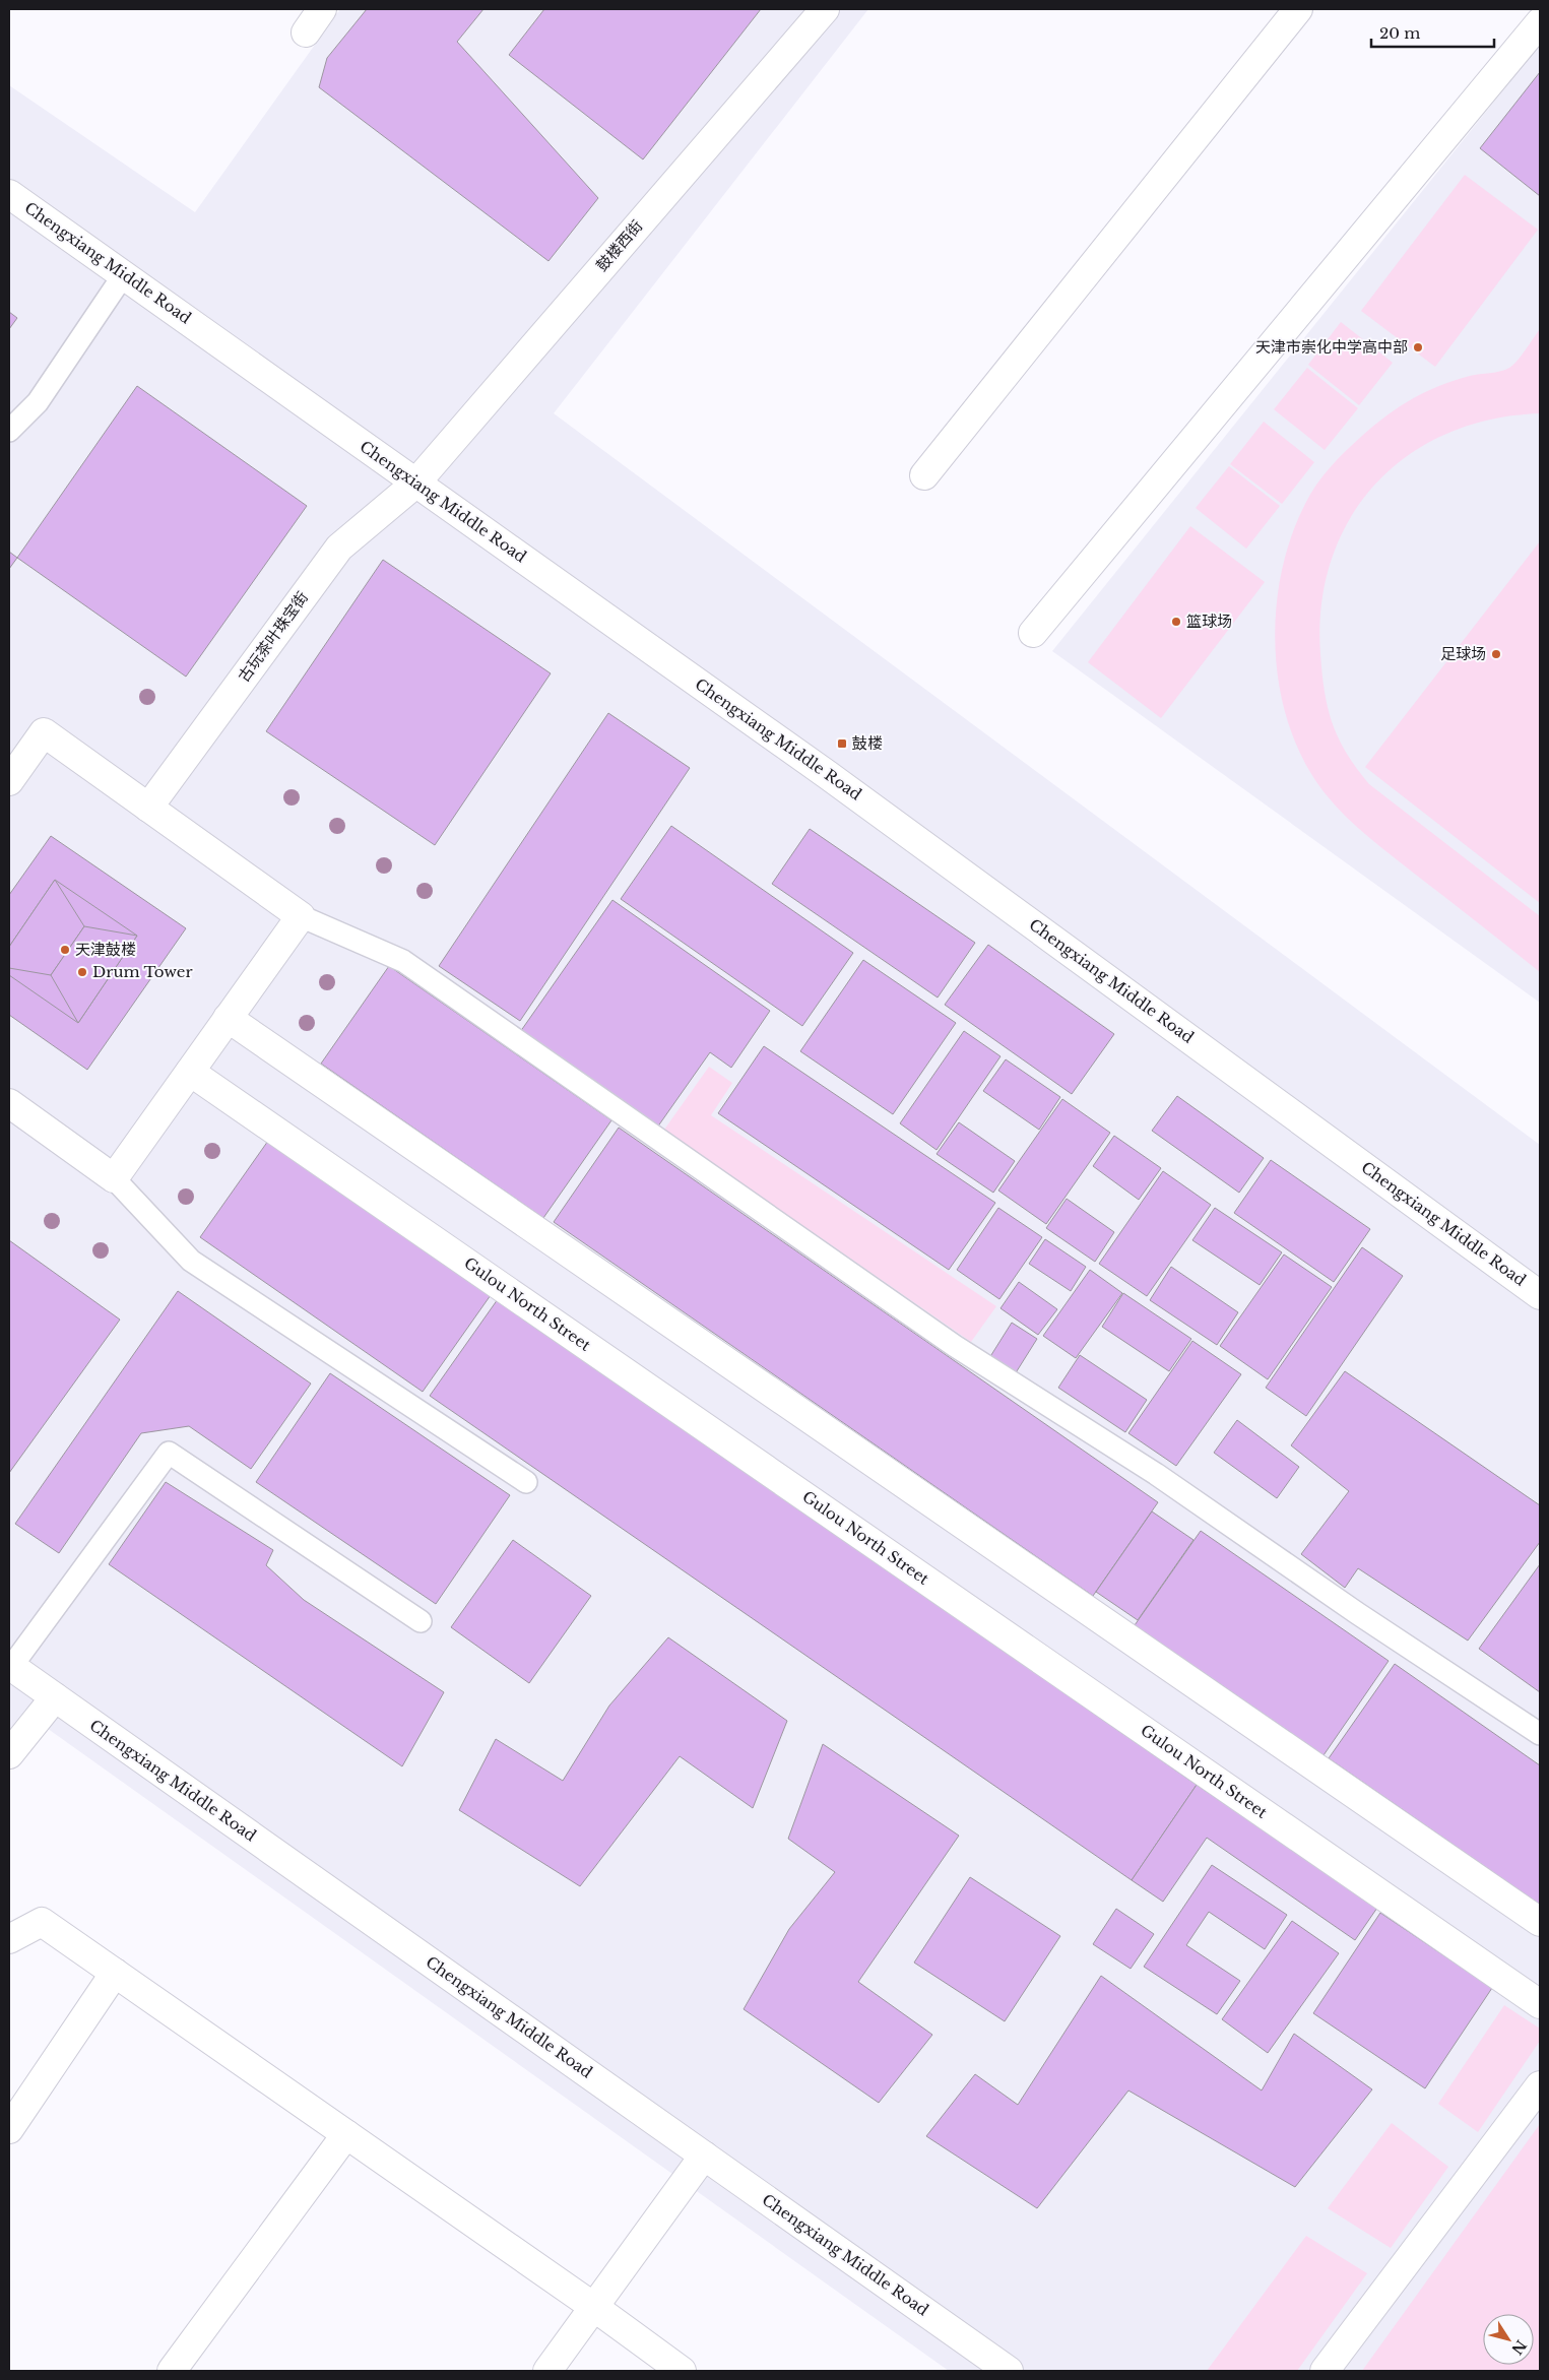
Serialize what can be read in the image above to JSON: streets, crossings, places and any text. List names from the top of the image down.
{
  "streets": {
    "street": [
      "鼓楼西街",
      "Chengxiang Middle Road",
      "古玩茶叶珠宝街",
      "Gulou North Street"
    ]
  },
  "crossings": [
    ["鼓楼西街", "Chengxiang Middle Road"],
    ["鼓楼西街", "古玩茶叶珠宝街"],
    ["Chengxiang Middle Road", "古玩茶叶珠宝街"]
  ],
  "places": {
    "other": [
      "天津市崇化中学高中部",
      "篮球场",
      "足球场",
      "天津鼓楼",
      "Drum Tower"
    ],
    "transit": ["鼓楼"]
  },
  "scale_bar": "20 m",
  "north": "bottom right"
}
